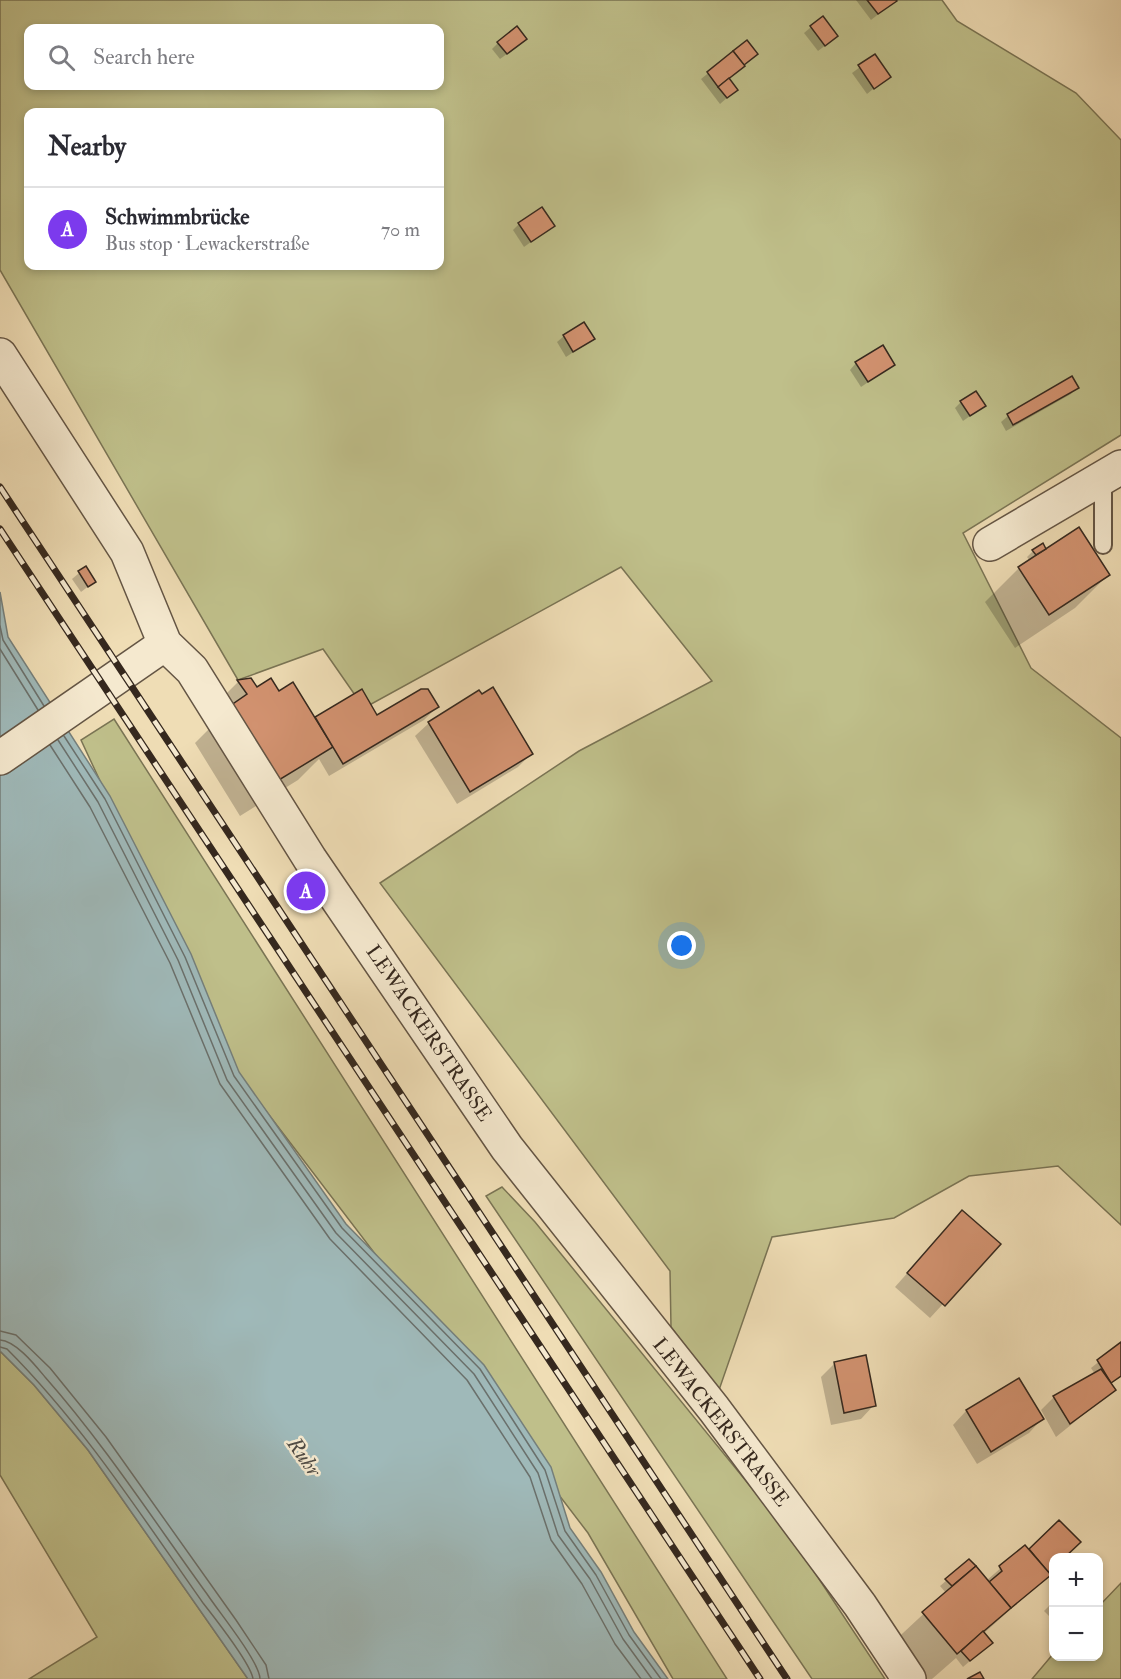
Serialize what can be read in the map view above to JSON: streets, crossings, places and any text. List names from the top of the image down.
{
  "streets": {
    "street": ["LEWACKERSTRASSE"]
  },
  "water": ["Ruhr"],
  "page": {
    "search": "Search here",
    "heading": "Nearby",
    "list": [
      {
        "mark": "A",
        "name": "Schwimmbrücke",
        "note": "Bus stop · Lewackerstraße",
        "value": "70 m"
      }
    ],
    "pins": "A",
    "map_buttons": ["+", "−"]
  }
}
